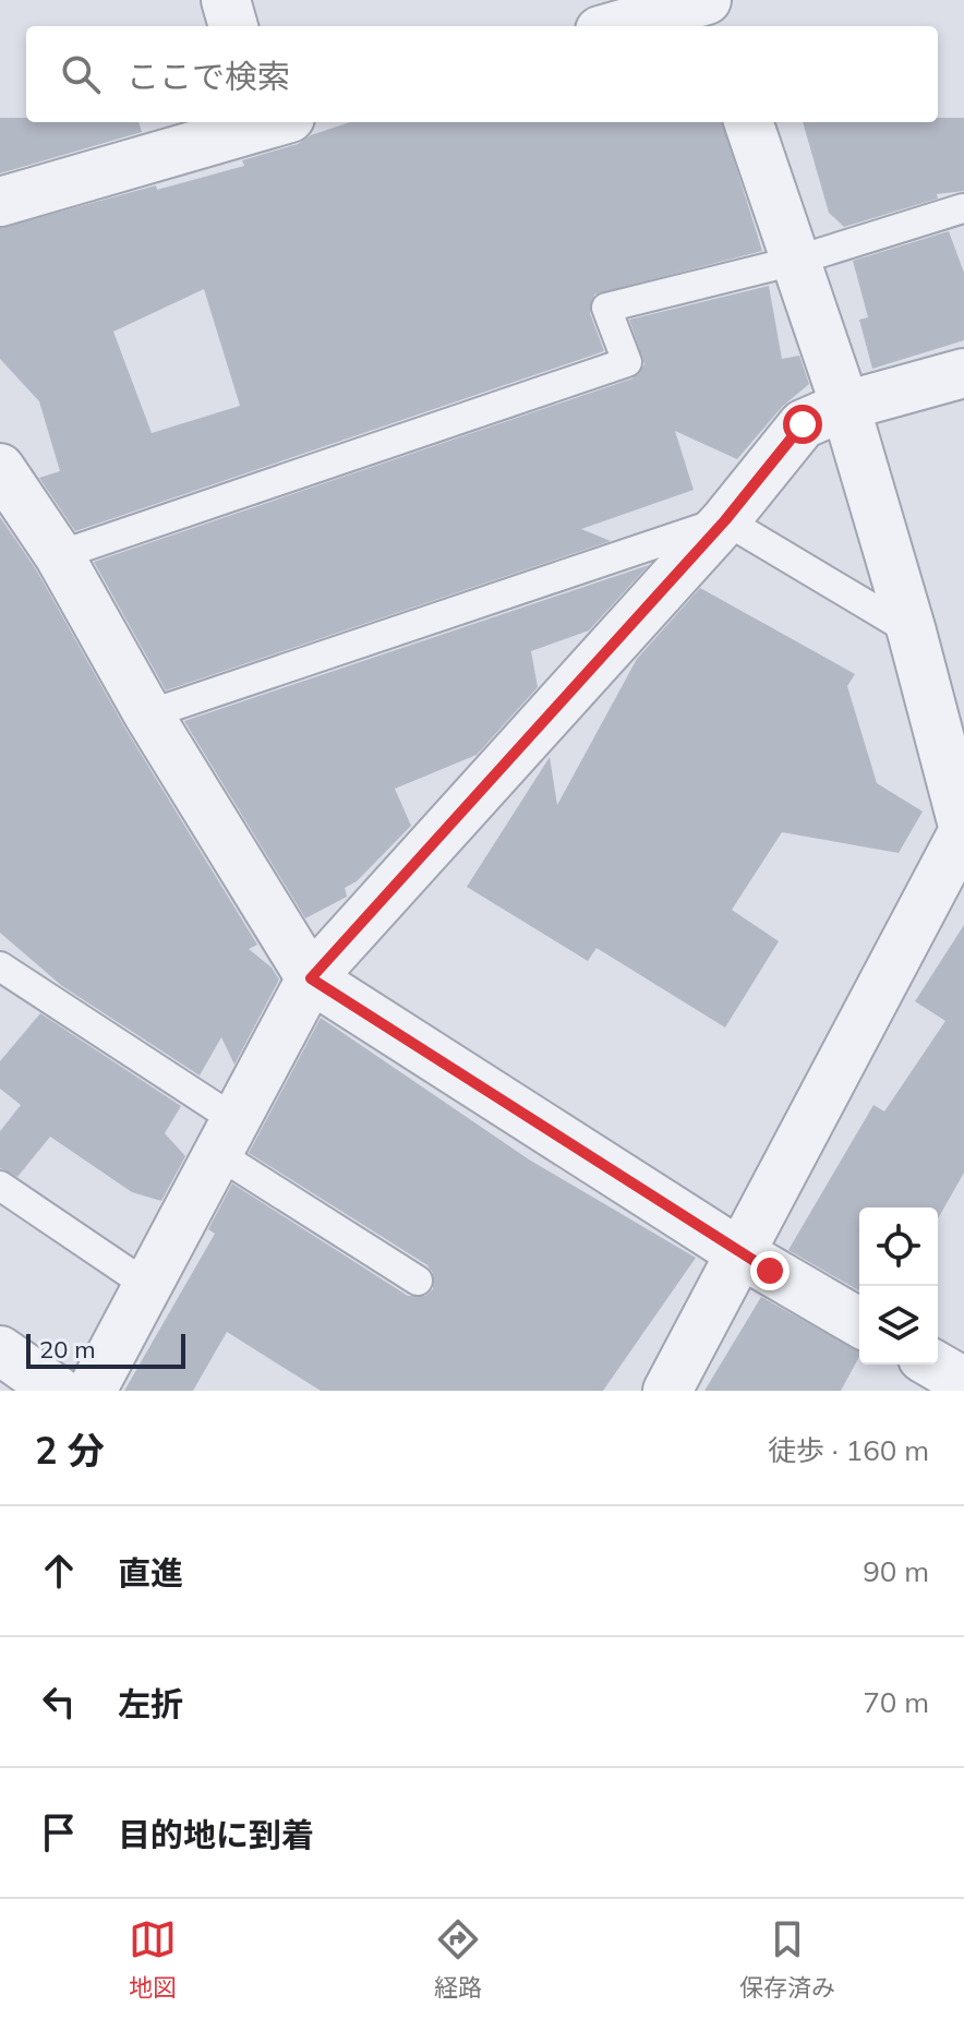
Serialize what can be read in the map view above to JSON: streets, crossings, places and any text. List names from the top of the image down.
{
  "scale_bar": "20 m",
  "page": {
    "search": "ここで検索",
    "scale": "20 m",
    "heading": ["2 分", "徒歩 · 160 m"],
    "list": [
      ["直進", "90 m"],
      ["左折", "70 m"],
      "目的地に到着"
    ],
    "nav": ["地図", "経路", "保存済み"]
  }
}
